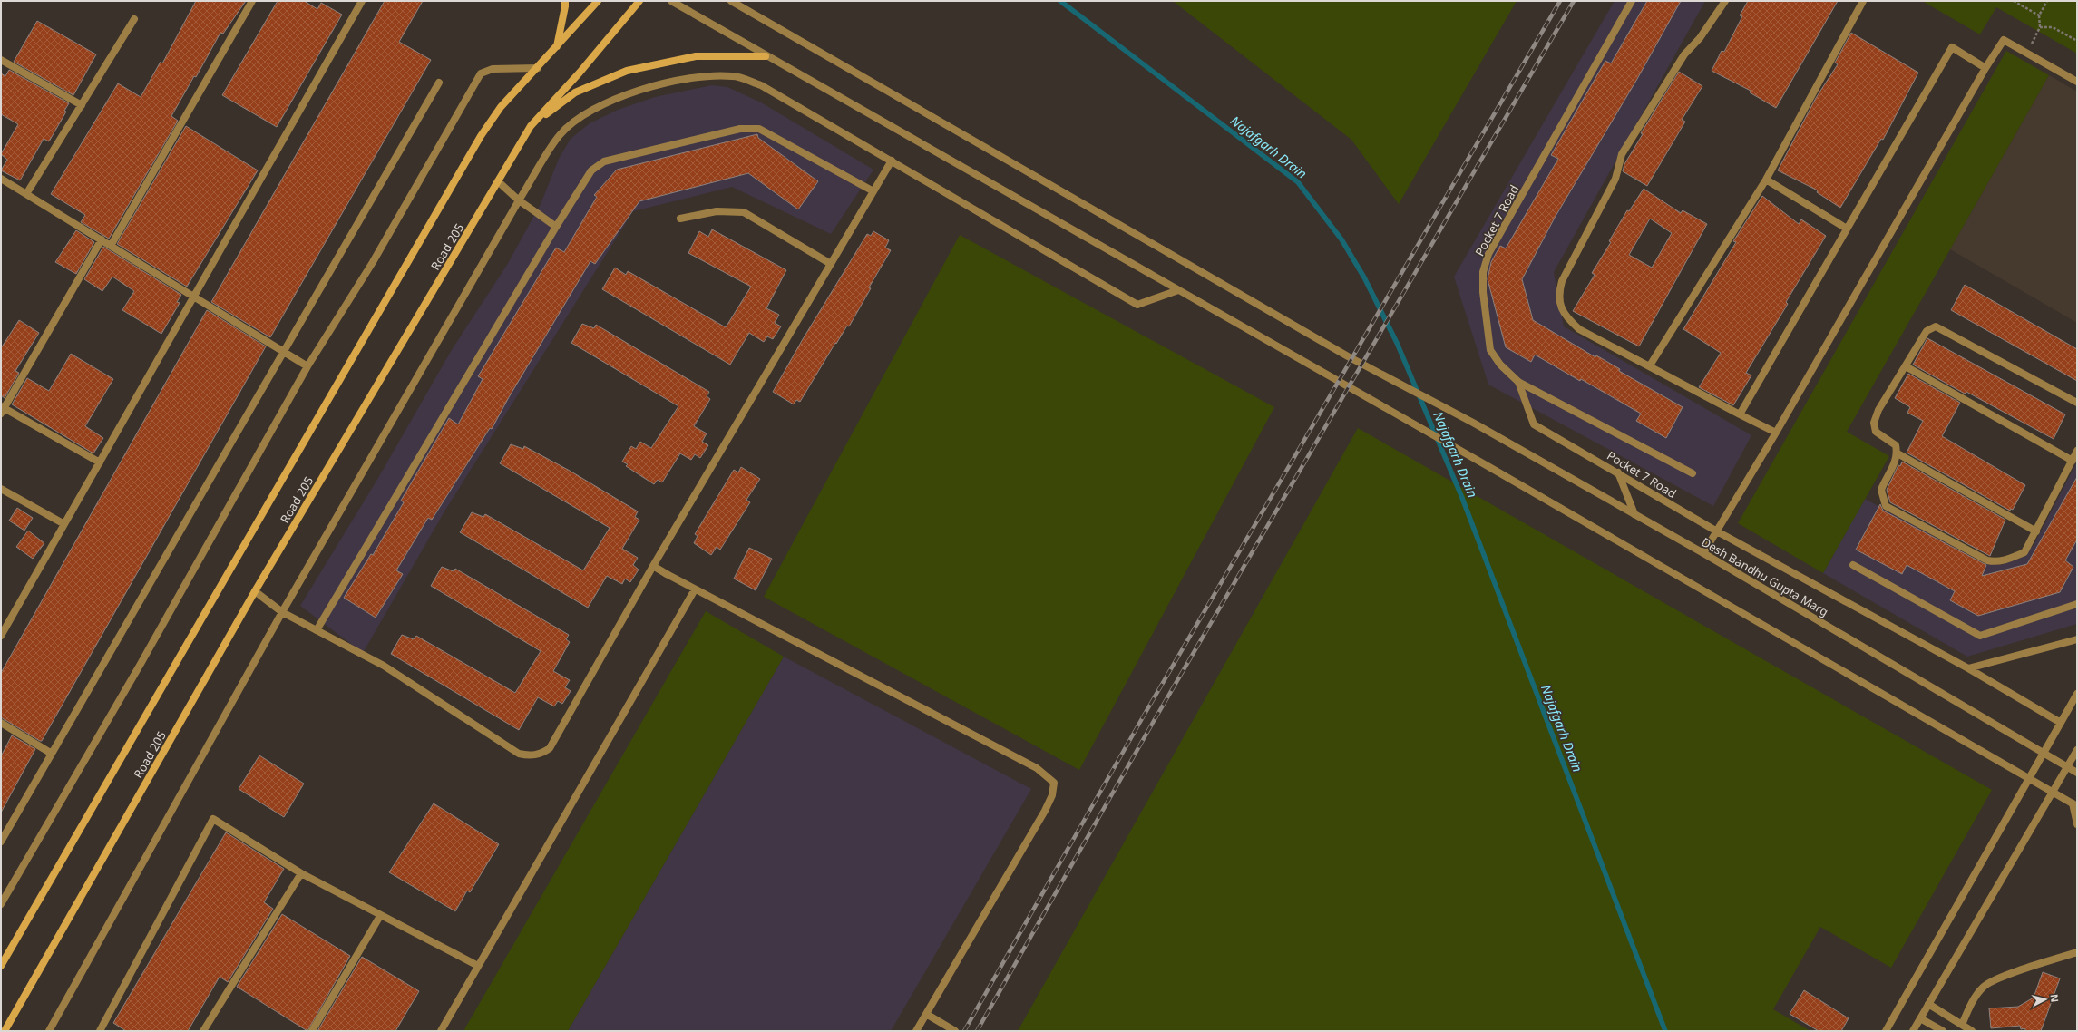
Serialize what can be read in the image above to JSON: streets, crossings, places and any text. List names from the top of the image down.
{
  "streets": {
    "main road": ["Road 205"],
    "street": ["Pocket 7 Road", "Desh Bandhu Gupta Marg"]
  },
  "water": ["Najafgarh Drain"],
  "north": "right"
}
